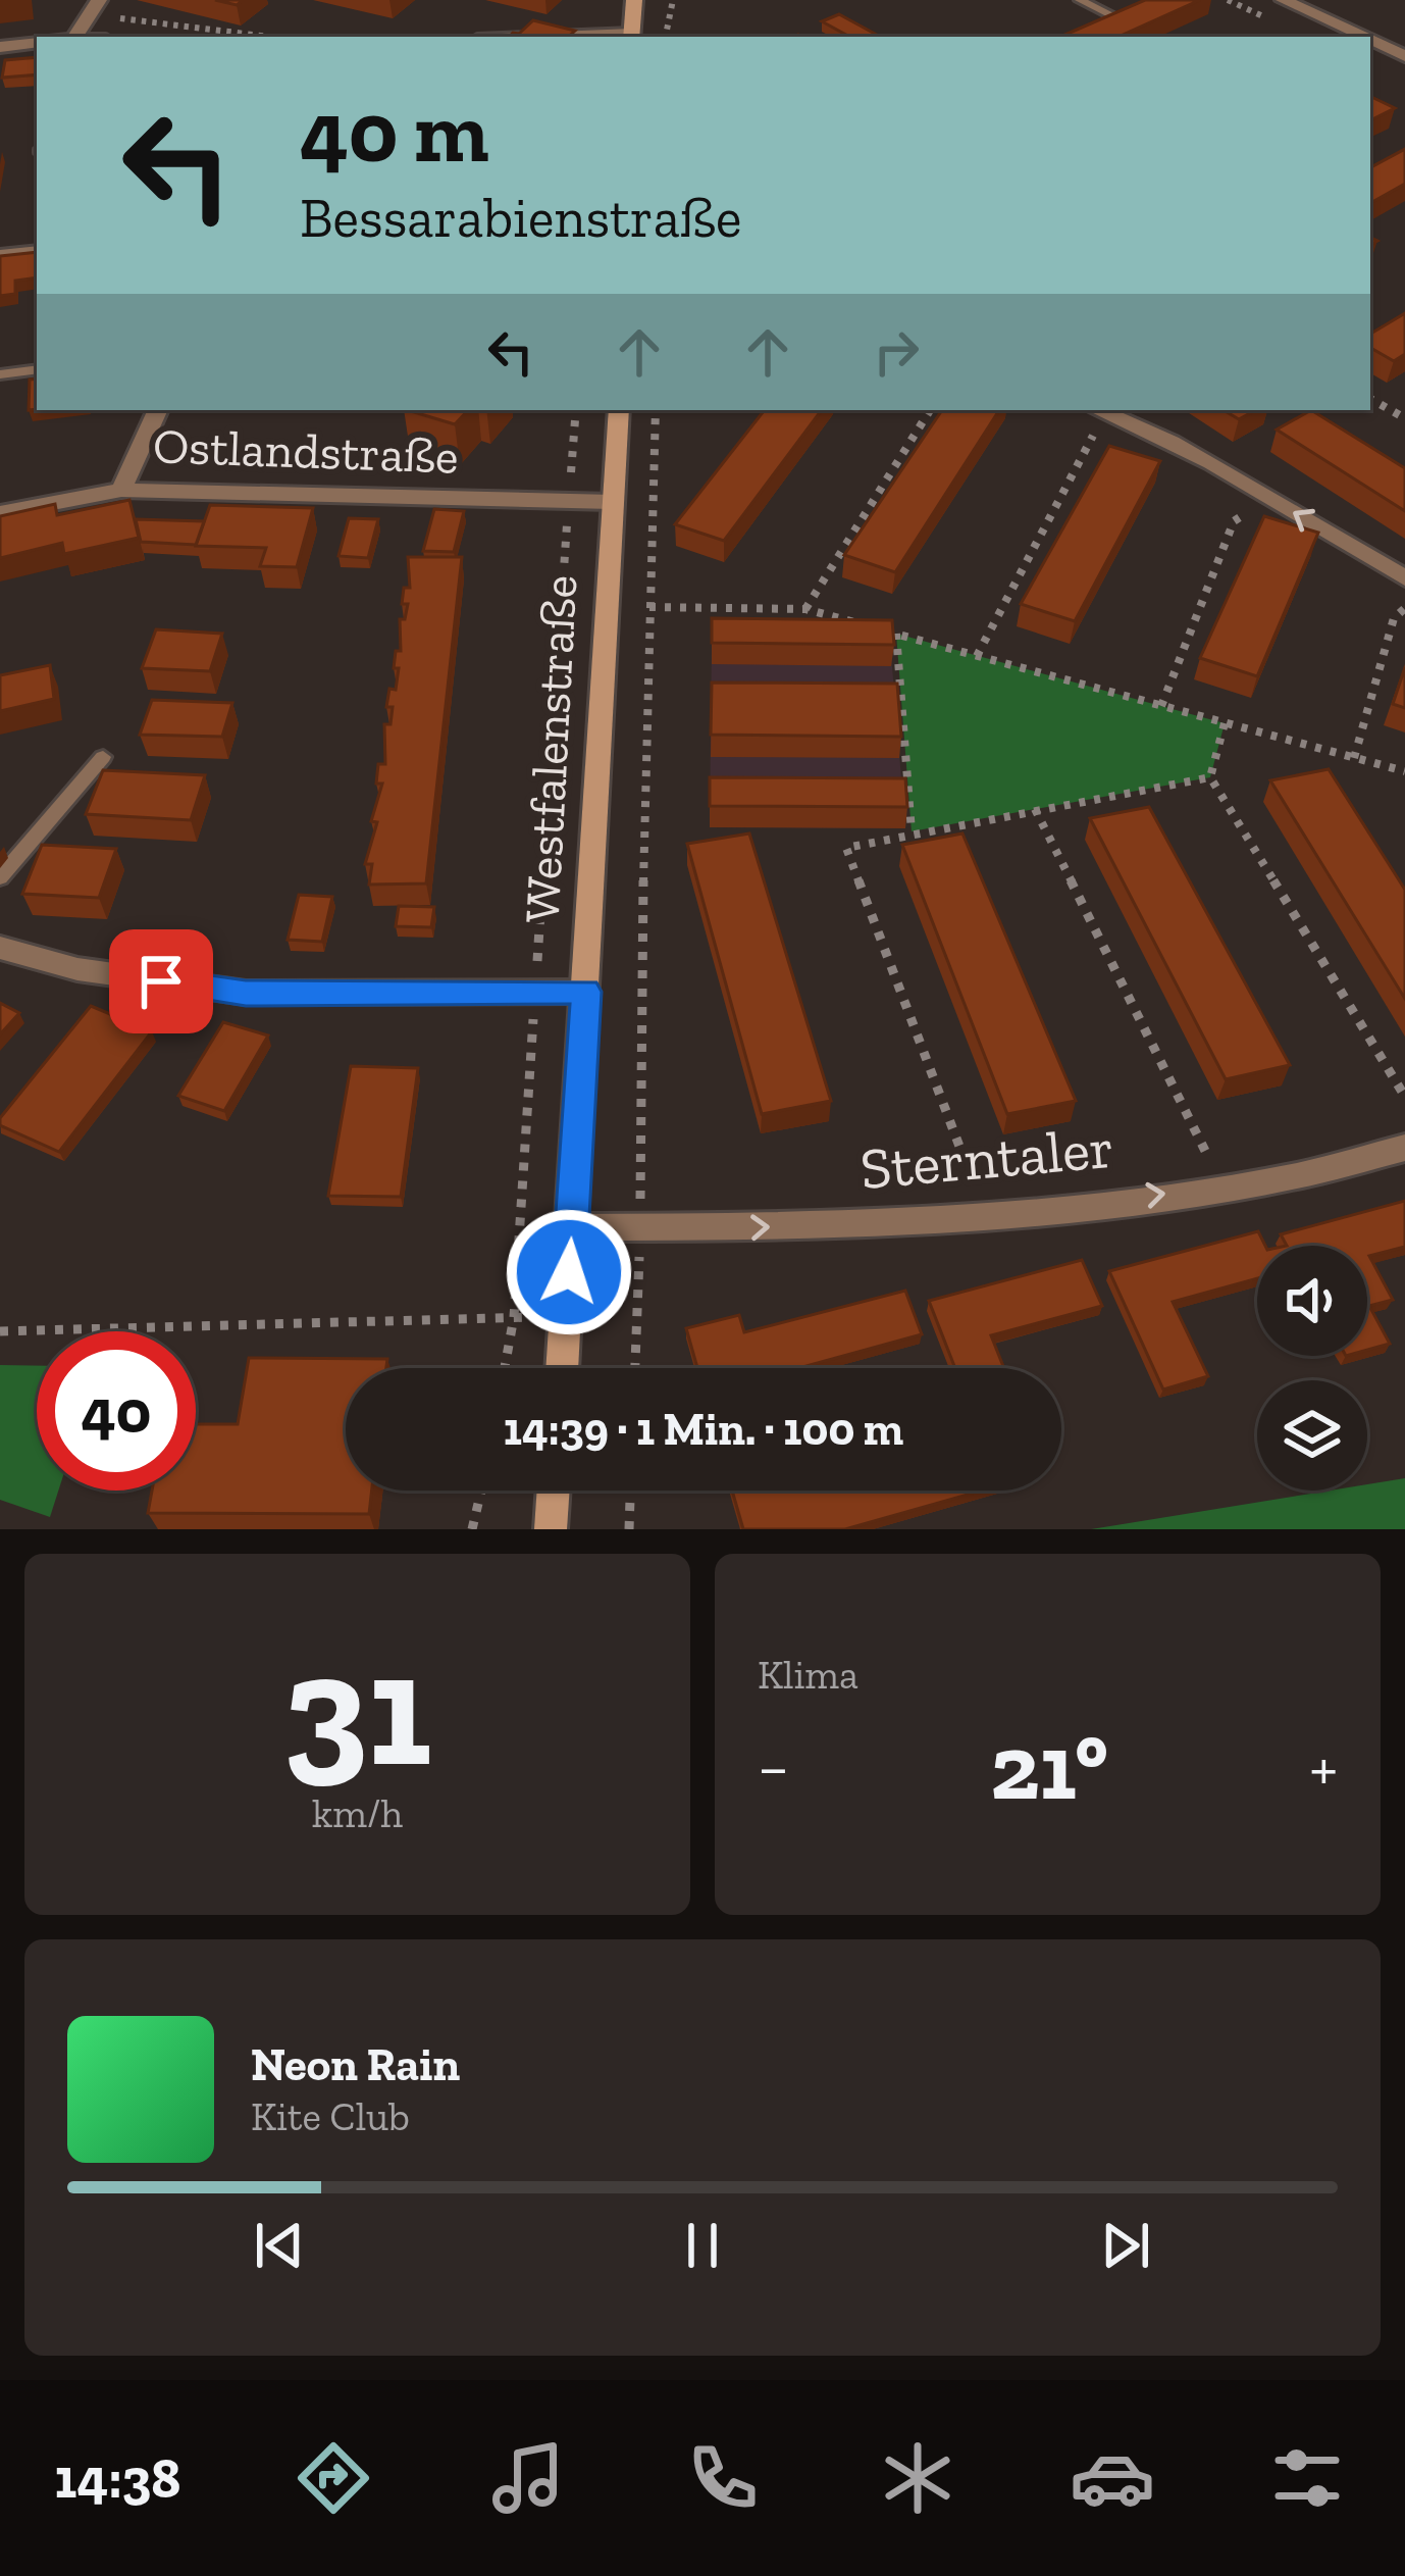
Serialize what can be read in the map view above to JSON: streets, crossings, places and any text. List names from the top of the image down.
{
  "streets": {
    "street": ["Ostlandstraße", "Westfalenstraße", "Sterntaler"]
  },
  "crossings": [
    ["Ostlandstraße", "Westfalenstraße"],
    ["Westfalenstraße", "Sterntaler"]
  ],
  "one_way": ["Sterntaler"],
  "page": {
    "turn": ["40 m", "Bessarabienstraße"],
    "limit": "40",
    "trip": "14:39 · 1 Min. · 100 m",
    "tile": [
      ["31", "km/h"],
      "Klima"
    ],
    "heat": ["−", "21°", "+"],
    "song": ["Neon Rain", "Kite Club"],
    "tabs": "14:38"
  }
}
